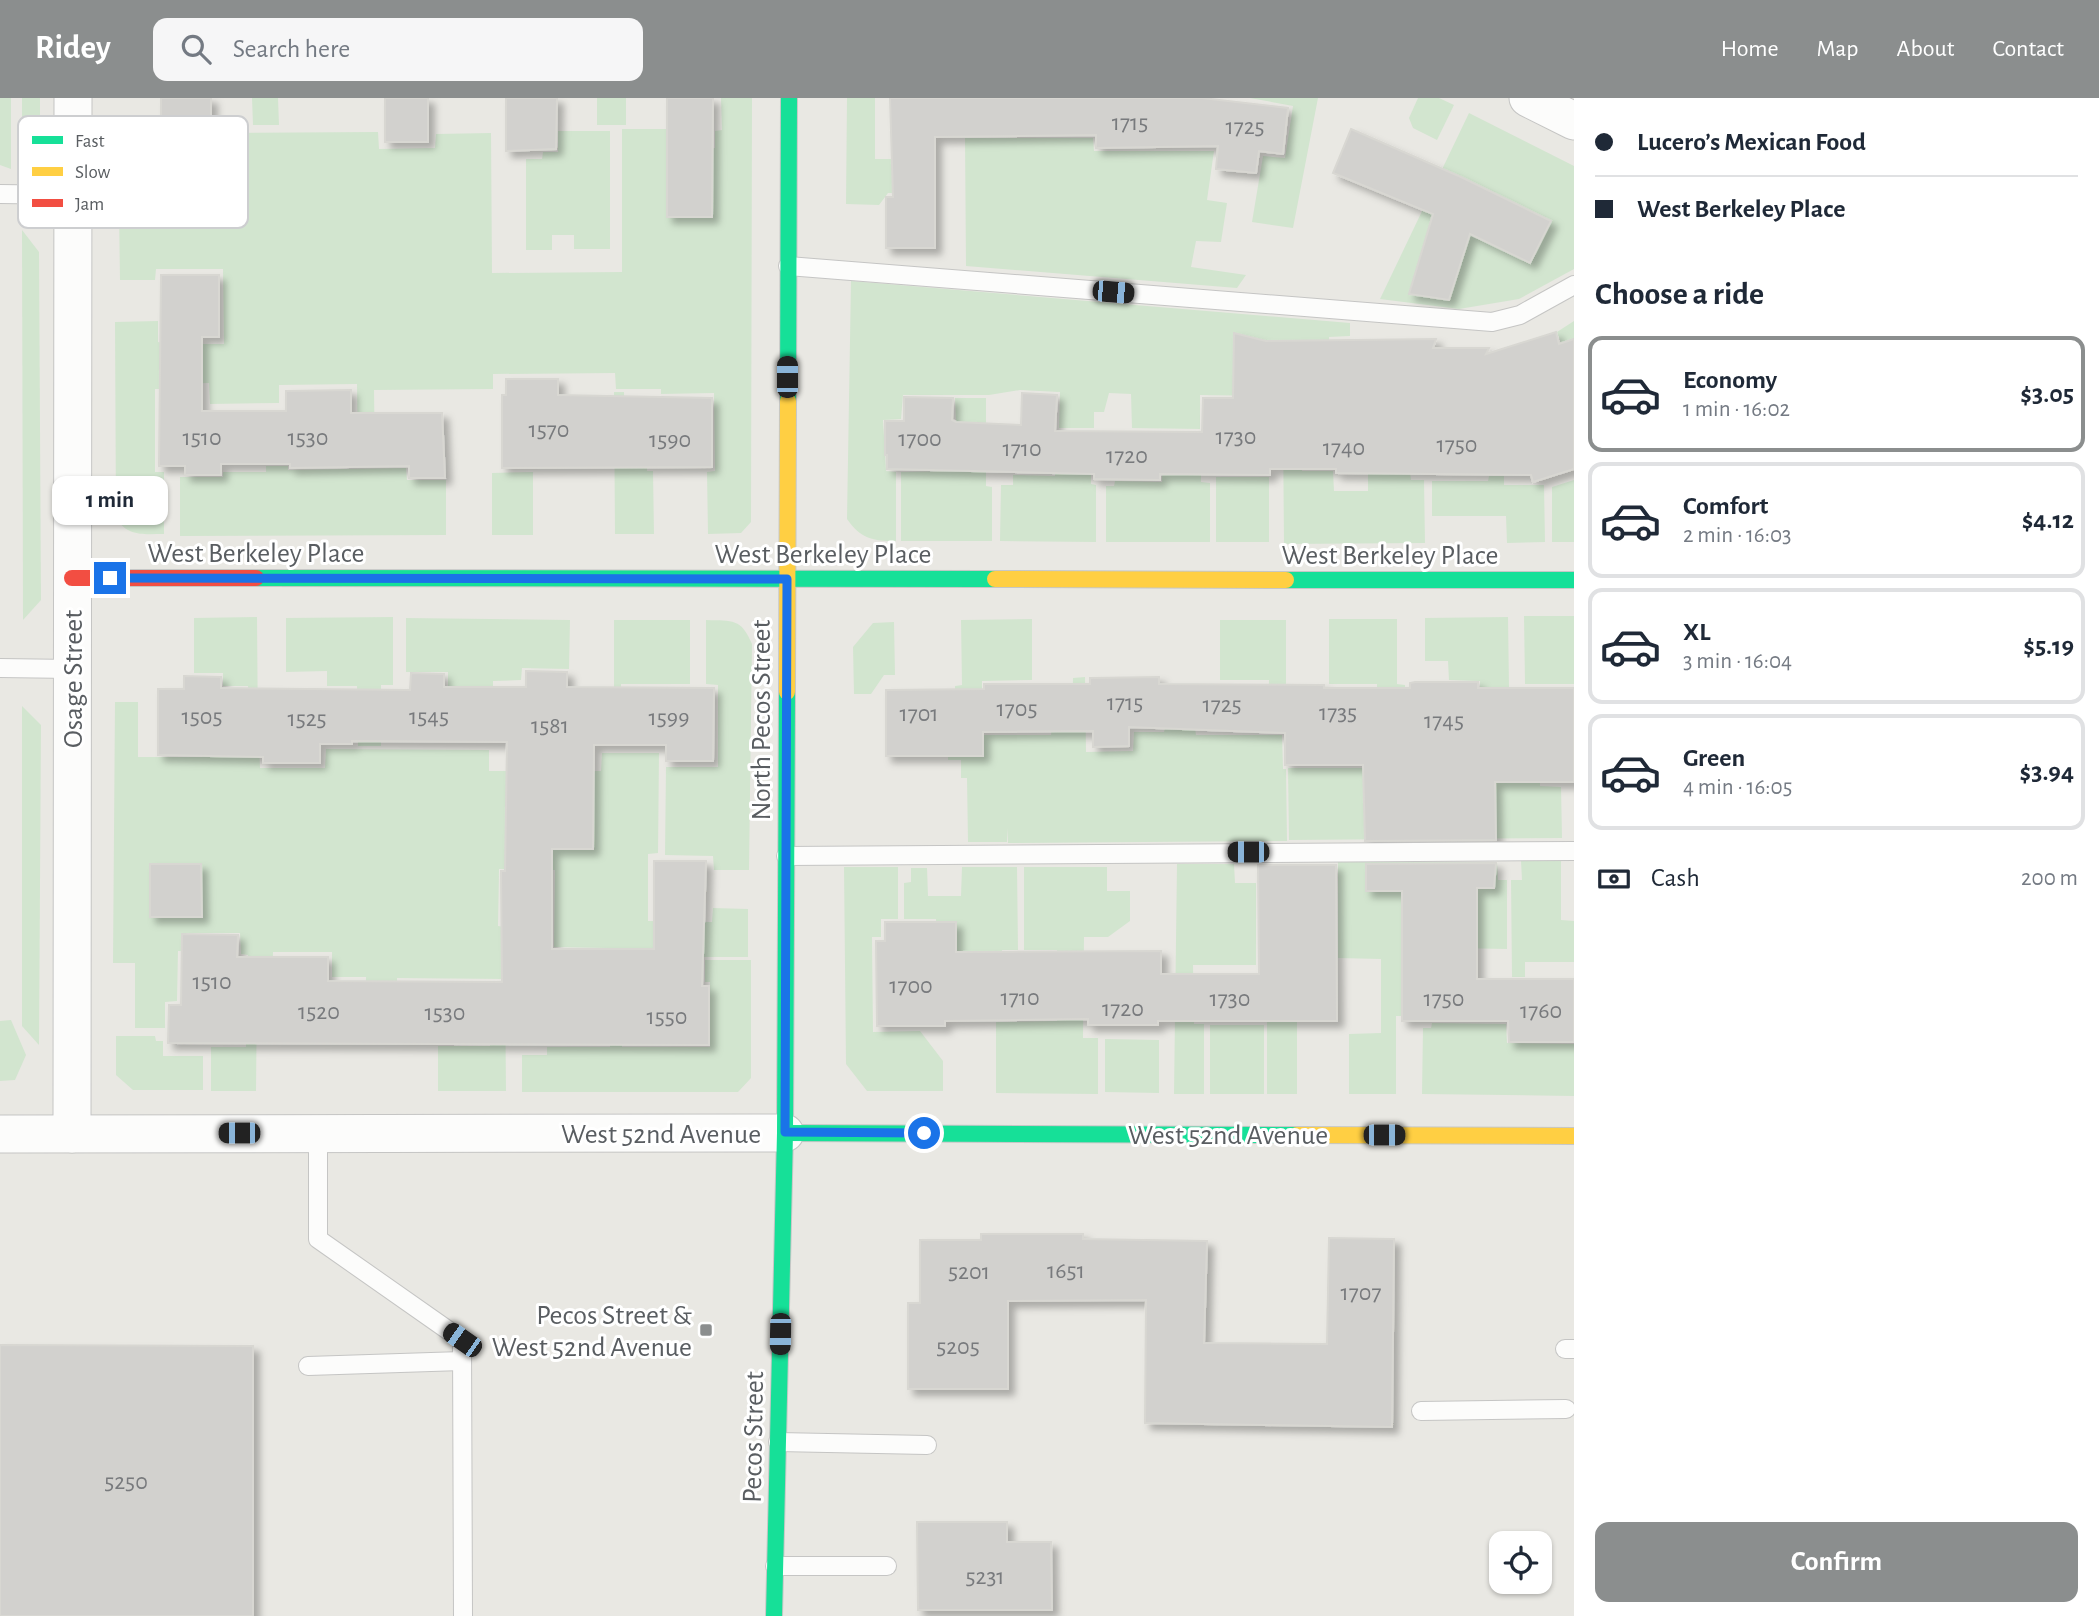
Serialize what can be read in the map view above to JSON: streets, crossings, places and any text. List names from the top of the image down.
{
  "streets": {
    "street": [
      "West Berkeley Place",
      "Osage Street",
      "North Pecos Street",
      "West 52nd Avenue",
      "Pecos Street"
    ]
  },
  "crossings": [
    ["West Berkeley Place", "Osage Street"],
    ["West Berkeley Place", "North Pecos Street"],
    ["Osage Street", "West 52nd Avenue"],
    ["North Pecos Street", "West 52nd Avenue"],
    ["North Pecos Street", "Pecos Street"],
    ["West 52nd Avenue", "Pecos Street"]
  ],
  "places": {
    "transit": ["Pecos Street & West 52nd Avenue"]
  },
  "house_numbers": [
    "1715",
    "1725",
    "1570",
    "1730",
    "1510",
    "1530",
    "1700",
    "1590",
    "1750",
    "1740",
    "1710",
    "1720",
    "1715",
    "1725",
    "1705",
    "1735",
    "1701",
    "1505",
    "1545",
    "1599",
    "1525",
    "1745",
    "1581",
    "1510",
    "1700",
    "1710",
    "1730",
    "1750",
    "1720",
    "1760",
    "1520",
    "1530",
    "1550",
    "1651",
    "5201",
    "1707",
    "5205",
    "5250",
    "5231"
  ],
  "legend": ["Fast", "Slow", "Jam"],
  "page": {
    "header": "Ridey",
    "search": "Search here",
    "nav": [
      "Home",
      "Map",
      "About",
      "Contact"
    ],
    "banner": ["Lucero’s Mexican Food", "West Berkeley Place"],
    "heading": "Choose a ride",
    "list": [
      {
        "name": "Economy",
        "note": "1 min · 16:02",
        "value": "$3.05"
      },
      {
        "name": "Comfort",
        "note": "2 min · 16:03",
        "value": "$4.12"
      },
      {
        "name": "XL",
        "note": "3 min · 16:04",
        "value": "$5.19"
      },
      {
        "name": "Green",
        "note": "4 min · 16:05",
        "value": "$3.94"
      }
    ],
    "bubble": "1 min",
    "pay": ["Cash", "200 m"],
    "buttons": "Confirm"
  }
}
